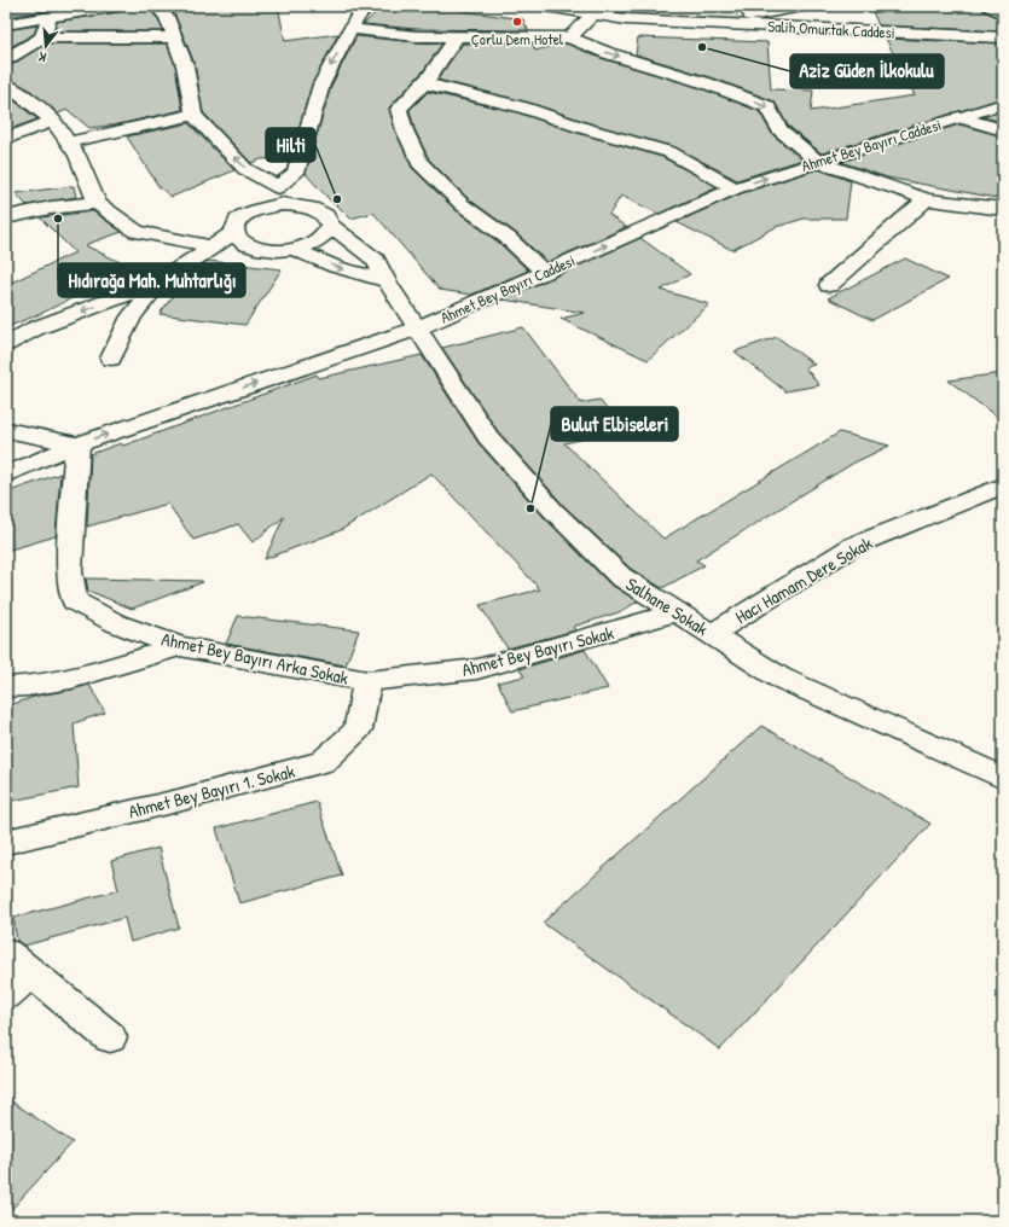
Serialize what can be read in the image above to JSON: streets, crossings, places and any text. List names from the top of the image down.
{
  "streets": {
    "street": [
      "Salih Omurtak Caddesi",
      "Ahmet Bey Bayırı Caddesi",
      "Hacı Hamam Dere Sokak",
      "Salhane Sokak",
      "Ahmet Bey Bayırı Sokak",
      "Ahmet Bey Bayırı Arka Sokak",
      "Ahmet Bey Bayırı 1. Sokak"
    ]
  },
  "crossings": [
    ["Ahmet Bey Bayırı Caddesi", "Salhane Sokak"],
    ["Ahmet Bey Bayırı Caddesi", "Ahmet Bey Bayırı Arka Sokak"],
    ["Hacı Hamam Dere Sokak", "Salhane Sokak"],
    ["Salhane Sokak", "Ahmet Bey Bayırı Sokak"],
    ["Ahmet Bey Bayırı Sokak", "Ahmet Bey Bayırı Arka Sokak"],
    ["Ahmet Bey Bayırı Sokak", "Ahmet Bey Bayırı 1. Sokak"],
    ["Ahmet Bey Bayırı Arka Sokak", "Ahmet Bey Bayırı 1. Sokak"]
  ],
  "places": [
    "Çorlu Dem Hotel",
    "Aziz Güden İlkokulu",
    "Hilti",
    "Hıdırağa Mah. Muhtarlığı",
    "Bulut Elbiseleri"
  ],
  "north": "bottom"
}
